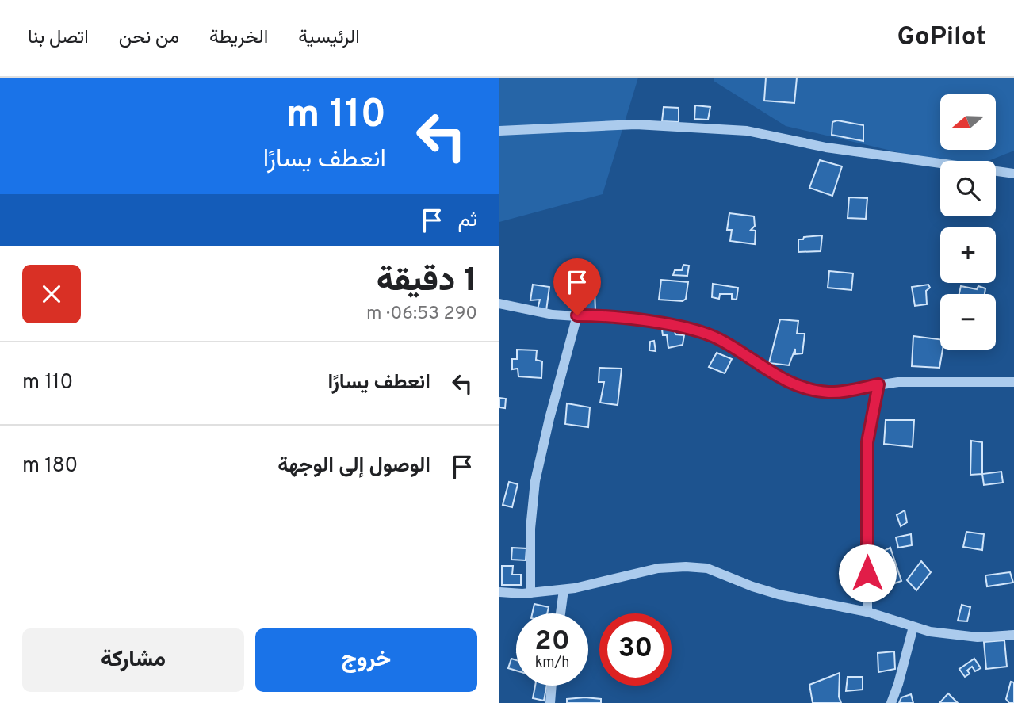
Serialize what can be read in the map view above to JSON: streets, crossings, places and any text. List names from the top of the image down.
{
  "north": "left",
  "page": {
    "header": "GoPilot",
    "nav": [
      "الرئيسية",
      "الخريطة",
      "من نحن",
      "اتصل بنا"
    ],
    "turn": ["110 m", "انعطف يسارًا"],
    "map_buttons": ["+", "−"],
    "then": "ثم",
    "heading": ["1 دقيقة", "290 m · 06:53"],
    "list": [
      {
        "name": "انعطف يسارًا",
        "value": "110 m"
      },
      {
        "name": "الوصول إلى الوجهة",
        "value": "180 m"
      }
    ],
    "speed": "20 km/h",
    "limit": "30",
    "buttons": ["خروج", "مشاركة"]
  }
}
